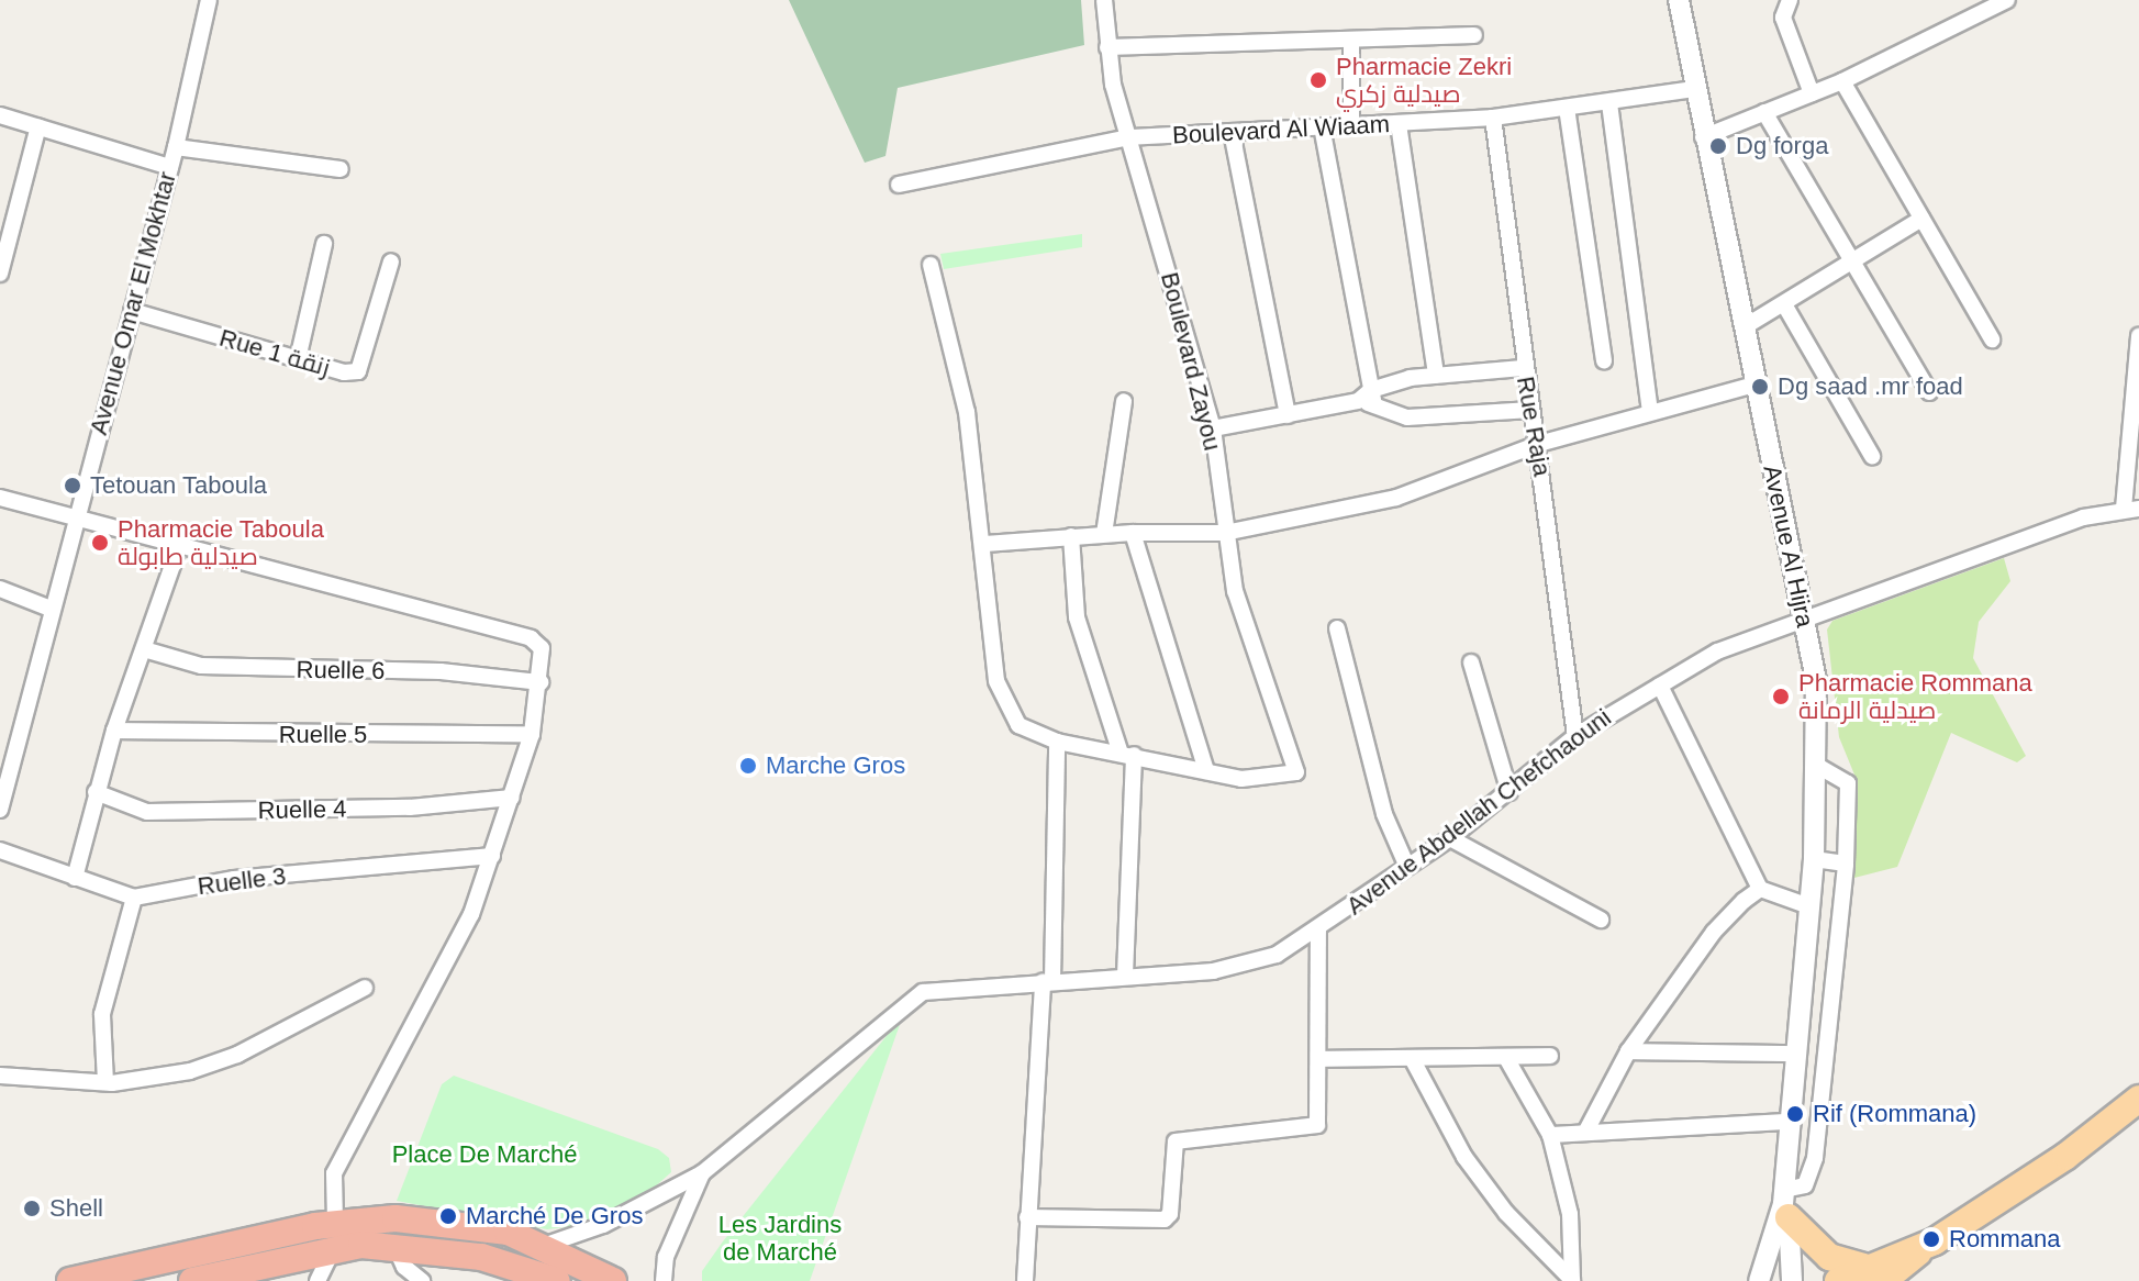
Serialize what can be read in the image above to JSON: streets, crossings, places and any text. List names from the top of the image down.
{
  "streets": {
    "street": [
      "Boulevard Al Wiaam",
      "Avenue Omar El Mokhtar",
      "Rue 1 زنقة",
      "Boulevard Zayou",
      "Rue Raja",
      "Avenue Al Hijra",
      "Ruelle 6",
      "Ruelle 5",
      "Ruelle 4",
      "Avenue Abdellah Chefchaouni",
      "Ruelle 3"
    ]
  },
  "crossings": [
    ["Boulevard Al Wiaam", "Boulevard Zayou"],
    ["Boulevard Al Wiaam", "Rue Raja"],
    ["Boulevard Al Wiaam", "Avenue Al Hijra"],
    ["Avenue Omar El Mokhtar", "Rue 1 زنقة"],
    ["Rue Raja", "Avenue Abdellah Chefchaouni"],
    ["Avenue Al Hijra", "Avenue Abdellah Chefchaouni"]
  ],
  "parks": ["Place De Marché", "Les Jardins de Marché"],
  "places": [
    "Pharmacie Zekri صيدلية زكري",
    "Dg forga",
    "Dg saad .mr foad",
    "Tetouan Taboula",
    "Pharmacie Taboula صيدلية طابولة",
    "Pharmacie Rommana صيدلية الرمانة",
    "Marche Gros",
    "Rif (Rommana)",
    "Shell",
    "Marché De Gros",
    "Rommana"
  ]
}
